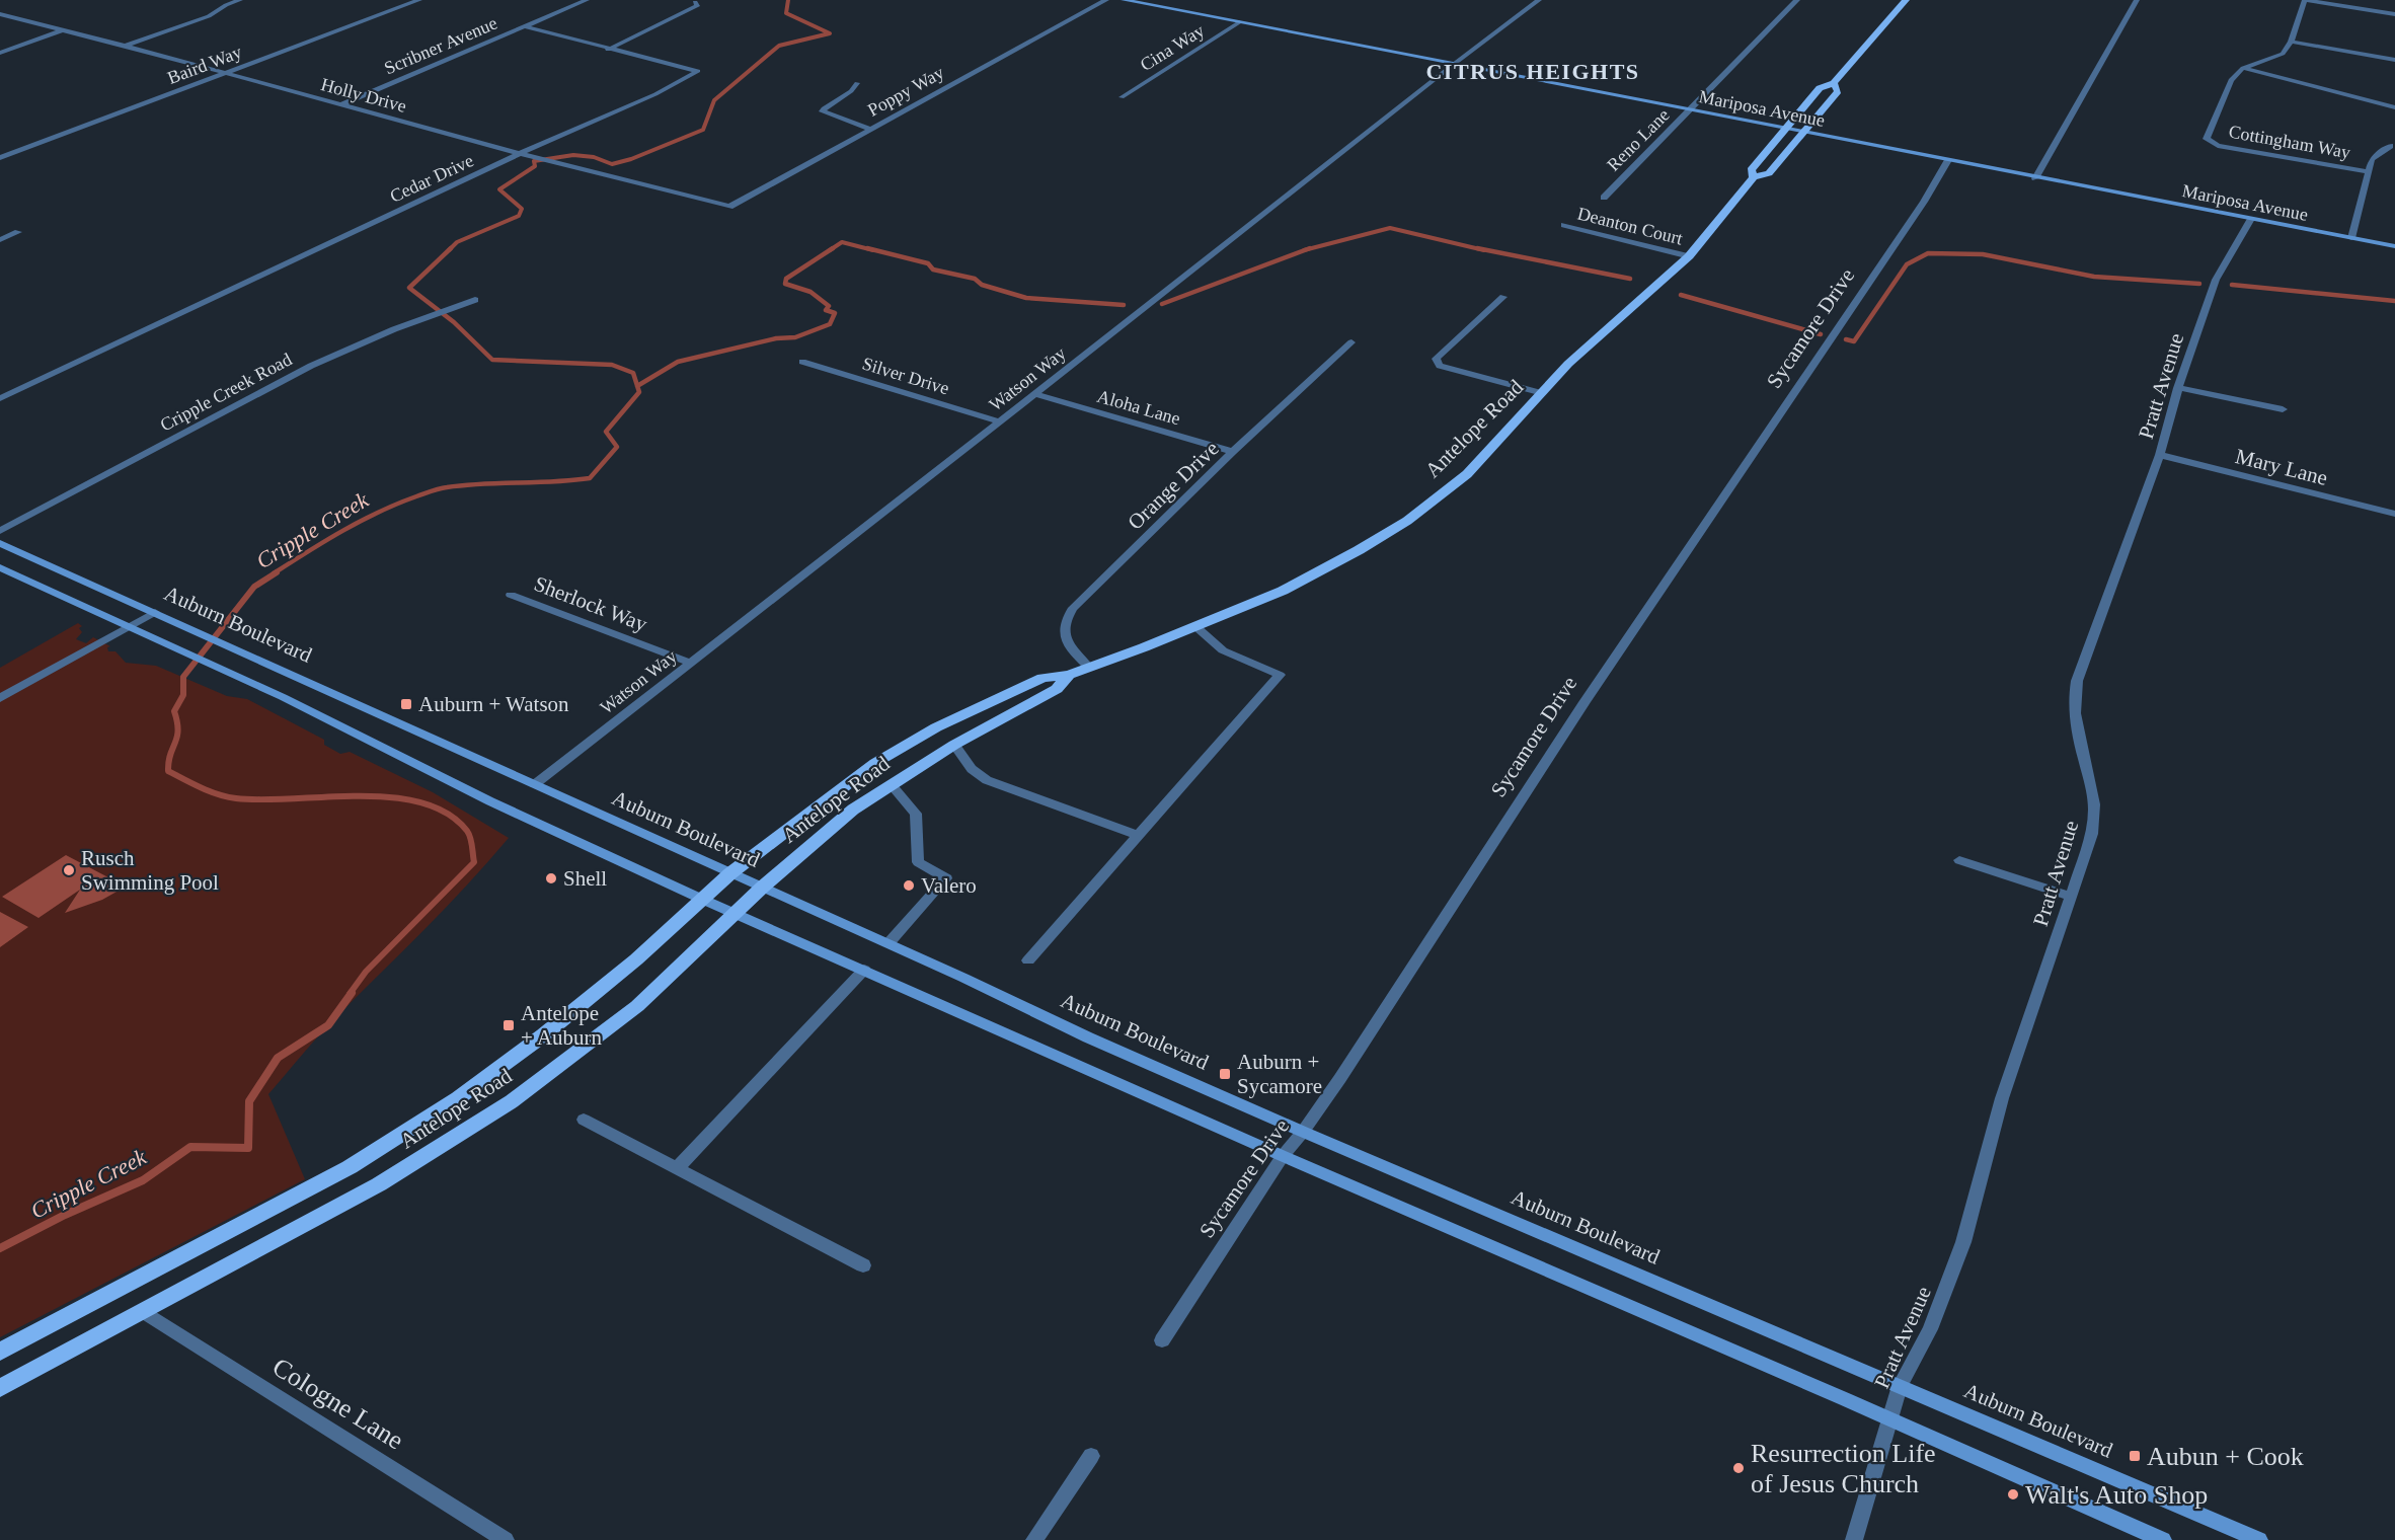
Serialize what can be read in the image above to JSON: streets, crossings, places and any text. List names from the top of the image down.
{
  "streets": {
    "main road": ["Mariposa Avenue", "Antelope Road", "Auburn Boulevard"],
    "street": [
      "Scribner Avenue",
      "Cina Way",
      "Baird Way",
      "Poppy Way",
      "Holly Drive",
      "Reno Lane",
      "Cottingham Way",
      "Cedar Drive",
      "Deanton Court",
      "Sycamore Drive",
      "Silver Drive",
      "Watson Way",
      "Pratt Avenue",
      "Cripple Creek Road",
      "Aloha Lane",
      "Mary Lane",
      "Orange Drive",
      "Sherlock Way",
      "Cologne Lane"
    ]
  },
  "crossings": [
    ["Scribner Avenue", "Holly Drive"],
    ["Cina Way", "Mariposa Avenue"],
    ["Baird Way", "Holly Drive"],
    ["Poppy Way", "Holly Drive"],
    ["Holly Drive", "Cedar Drive"],
    ["Mariposa Avenue", "Reno Lane"],
    ["Mariposa Avenue", "Sycamore Drive"],
    ["Mariposa Avenue", "Watson Way"],
    ["Mariposa Avenue", "Pratt Avenue"],
    ["Mariposa Avenue", "Antelope Road"],
    ["Deanton Court", "Antelope Road"],
    ["Sycamore Drive", "Auburn Boulevard"],
    ["Silver Drive", "Watson Way"],
    ["Watson Way", "Aloha Lane"],
    ["Watson Way", "Sherlock Way"],
    ["Watson Way", "Auburn Boulevard"],
    ["Pratt Avenue", "Mary Lane"],
    ["Pratt Avenue", "Auburn Boulevard"],
    ["Aloha Lane", "Orange Drive"],
    ["Antelope Road", "Orange Drive"],
    ["Antelope Road", "Auburn Boulevard"],
    ["Antelope Road", "Cologne Lane"]
  ],
  "districts": ["CITRUS HEIGHTS"],
  "water": ["Cripple Creek"],
  "places": {
    "transit": [
      "Auburn + Watson",
      "Antelope + Auburn",
      "Auburn + Sycamore",
      "Aubun + Cook"
    ],
    "other": [
      "Rusch Swimming Pool",
      "Shell",
      "Valero",
      "Resurrection Life of Jesus Church",
      "Walt's Auto Shop"
    ]
  }
}
